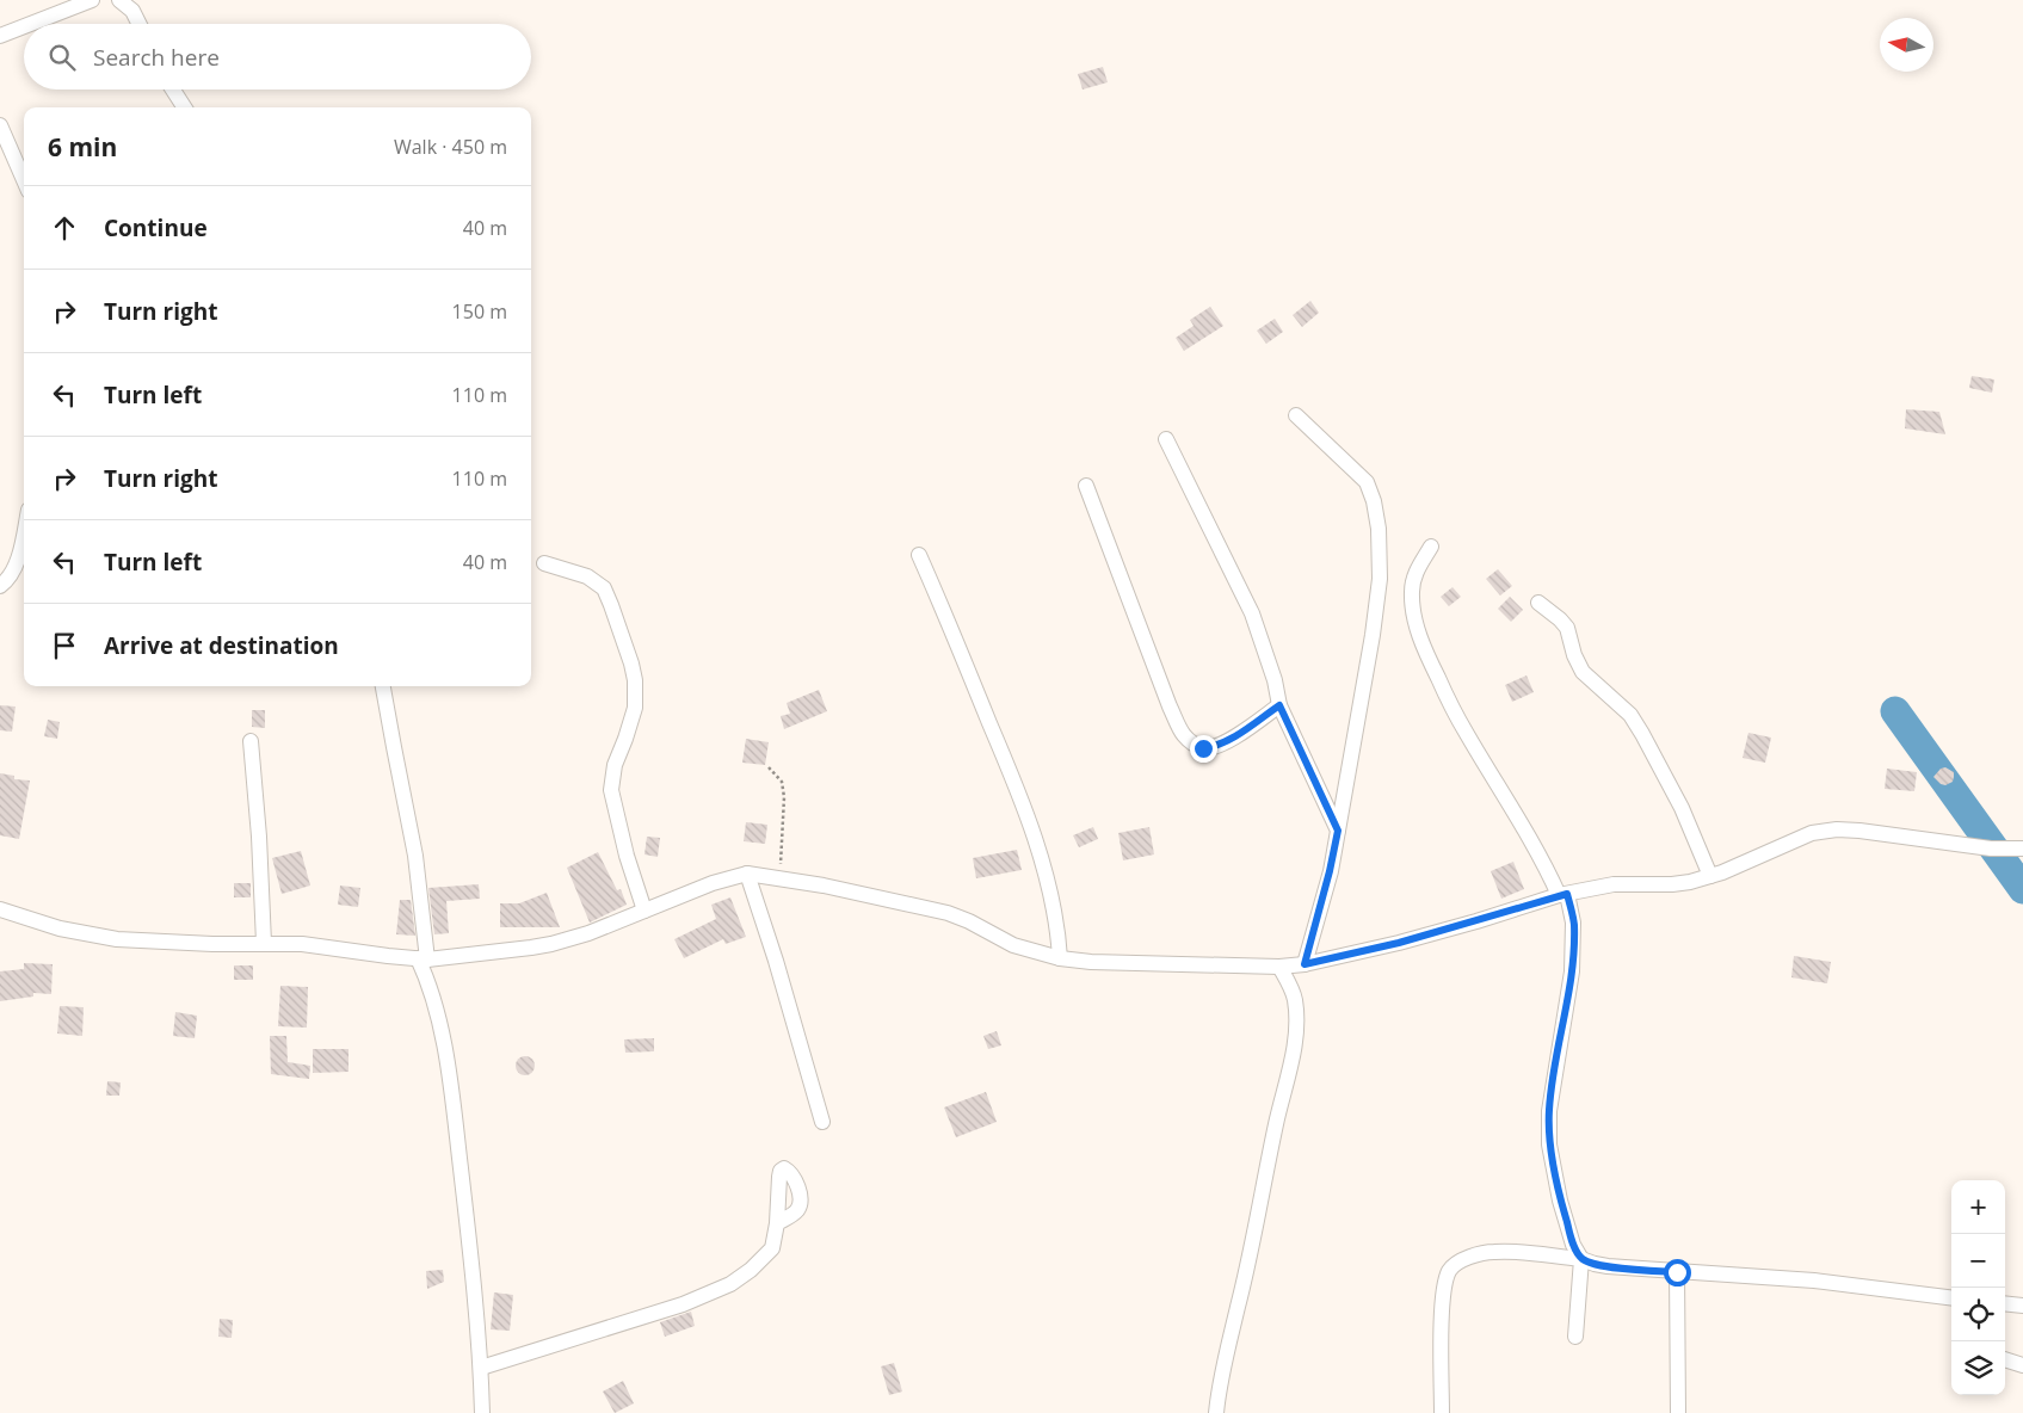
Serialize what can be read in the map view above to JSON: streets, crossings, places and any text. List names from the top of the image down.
{
  "north": "left",
  "page": {
    "search": "Search here",
    "heading": ["6 min", "Walk · 450 m"],
    "list": [
      ["Continue", "40 m"],
      ["Turn right", "150 m"],
      ["Turn left", "110 m"],
      ["Turn right", "110 m"],
      ["Turn left", "40 m"],
      "Arrive at destination"
    ],
    "map_buttons": ["+", "−"]
  }
}
